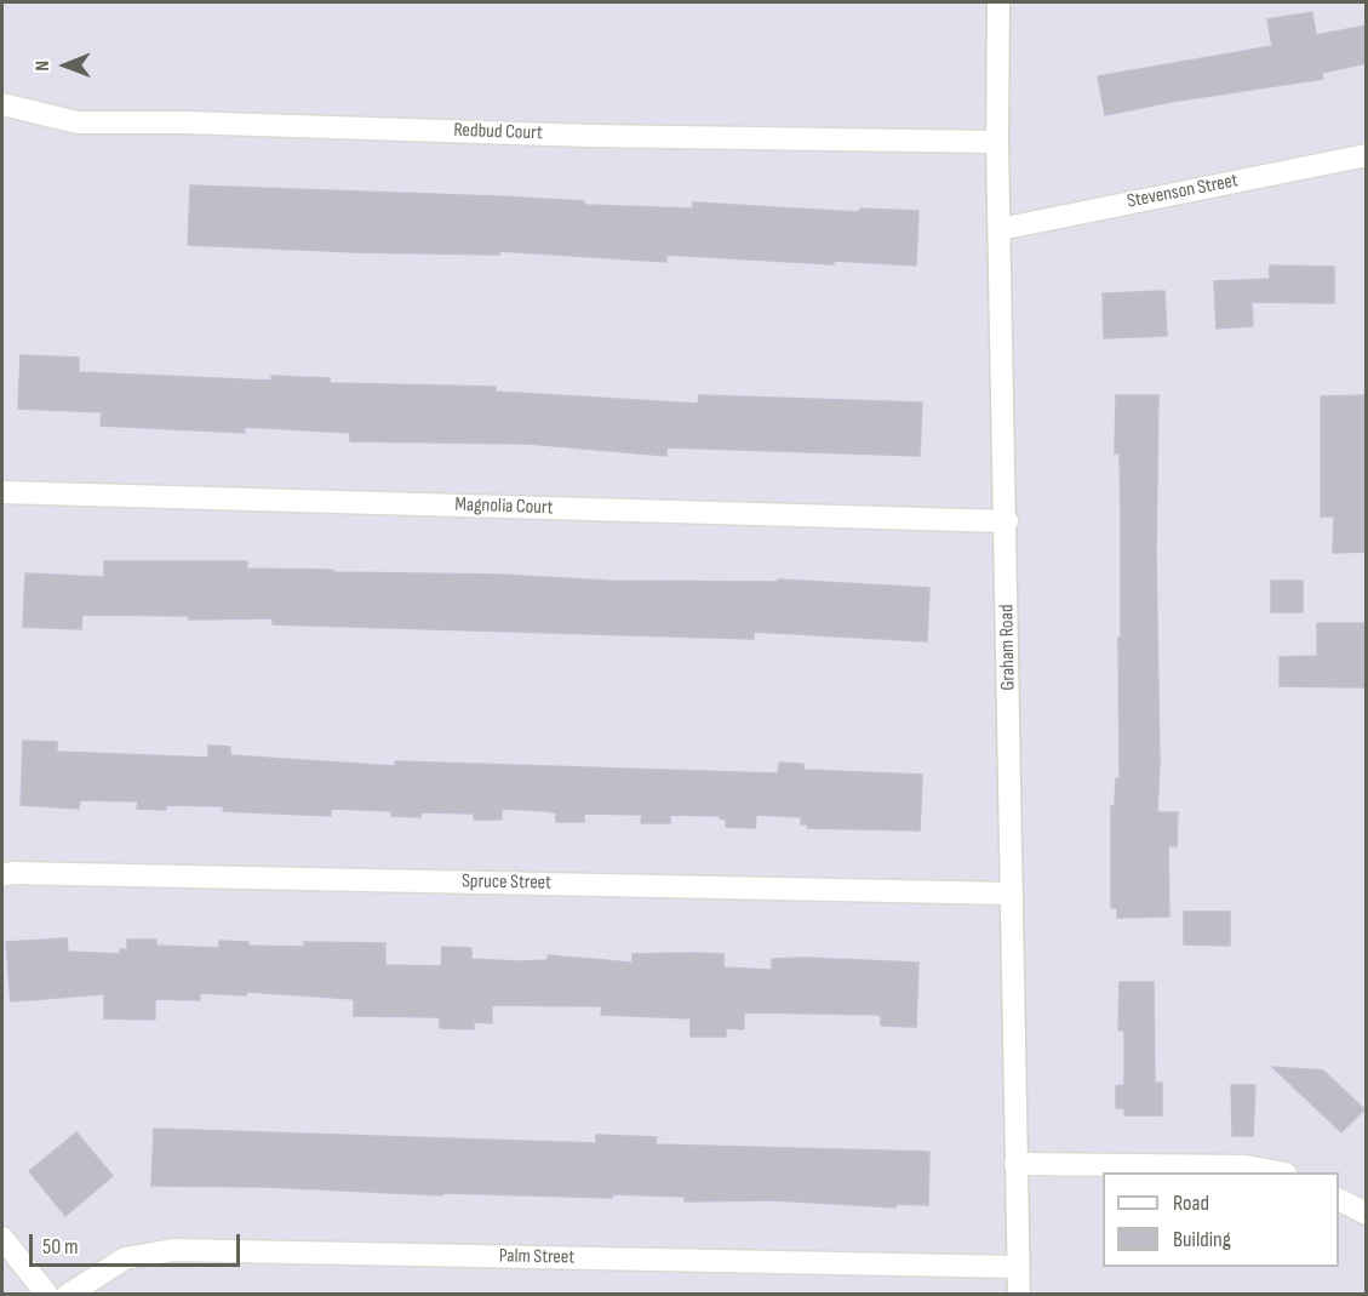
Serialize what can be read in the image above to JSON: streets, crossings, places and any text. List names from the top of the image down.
{
  "streets": {
    "street": [
      "Redbud Court",
      "Stevenson Street",
      "Magnolia Court",
      "Graham Road",
      "Spruce Street",
      "Palm Street"
    ]
  },
  "crossings": [
    ["Redbud Court", "Graham Road"],
    ["Stevenson Street", "Graham Road"],
    ["Magnolia Court", "Graham Road"],
    ["Graham Road", "Spruce Street"],
    ["Graham Road", "Palm Street"]
  ],
  "legend": ["Road", "Building"],
  "scale_bar": "50 m",
  "north": "left"
}
